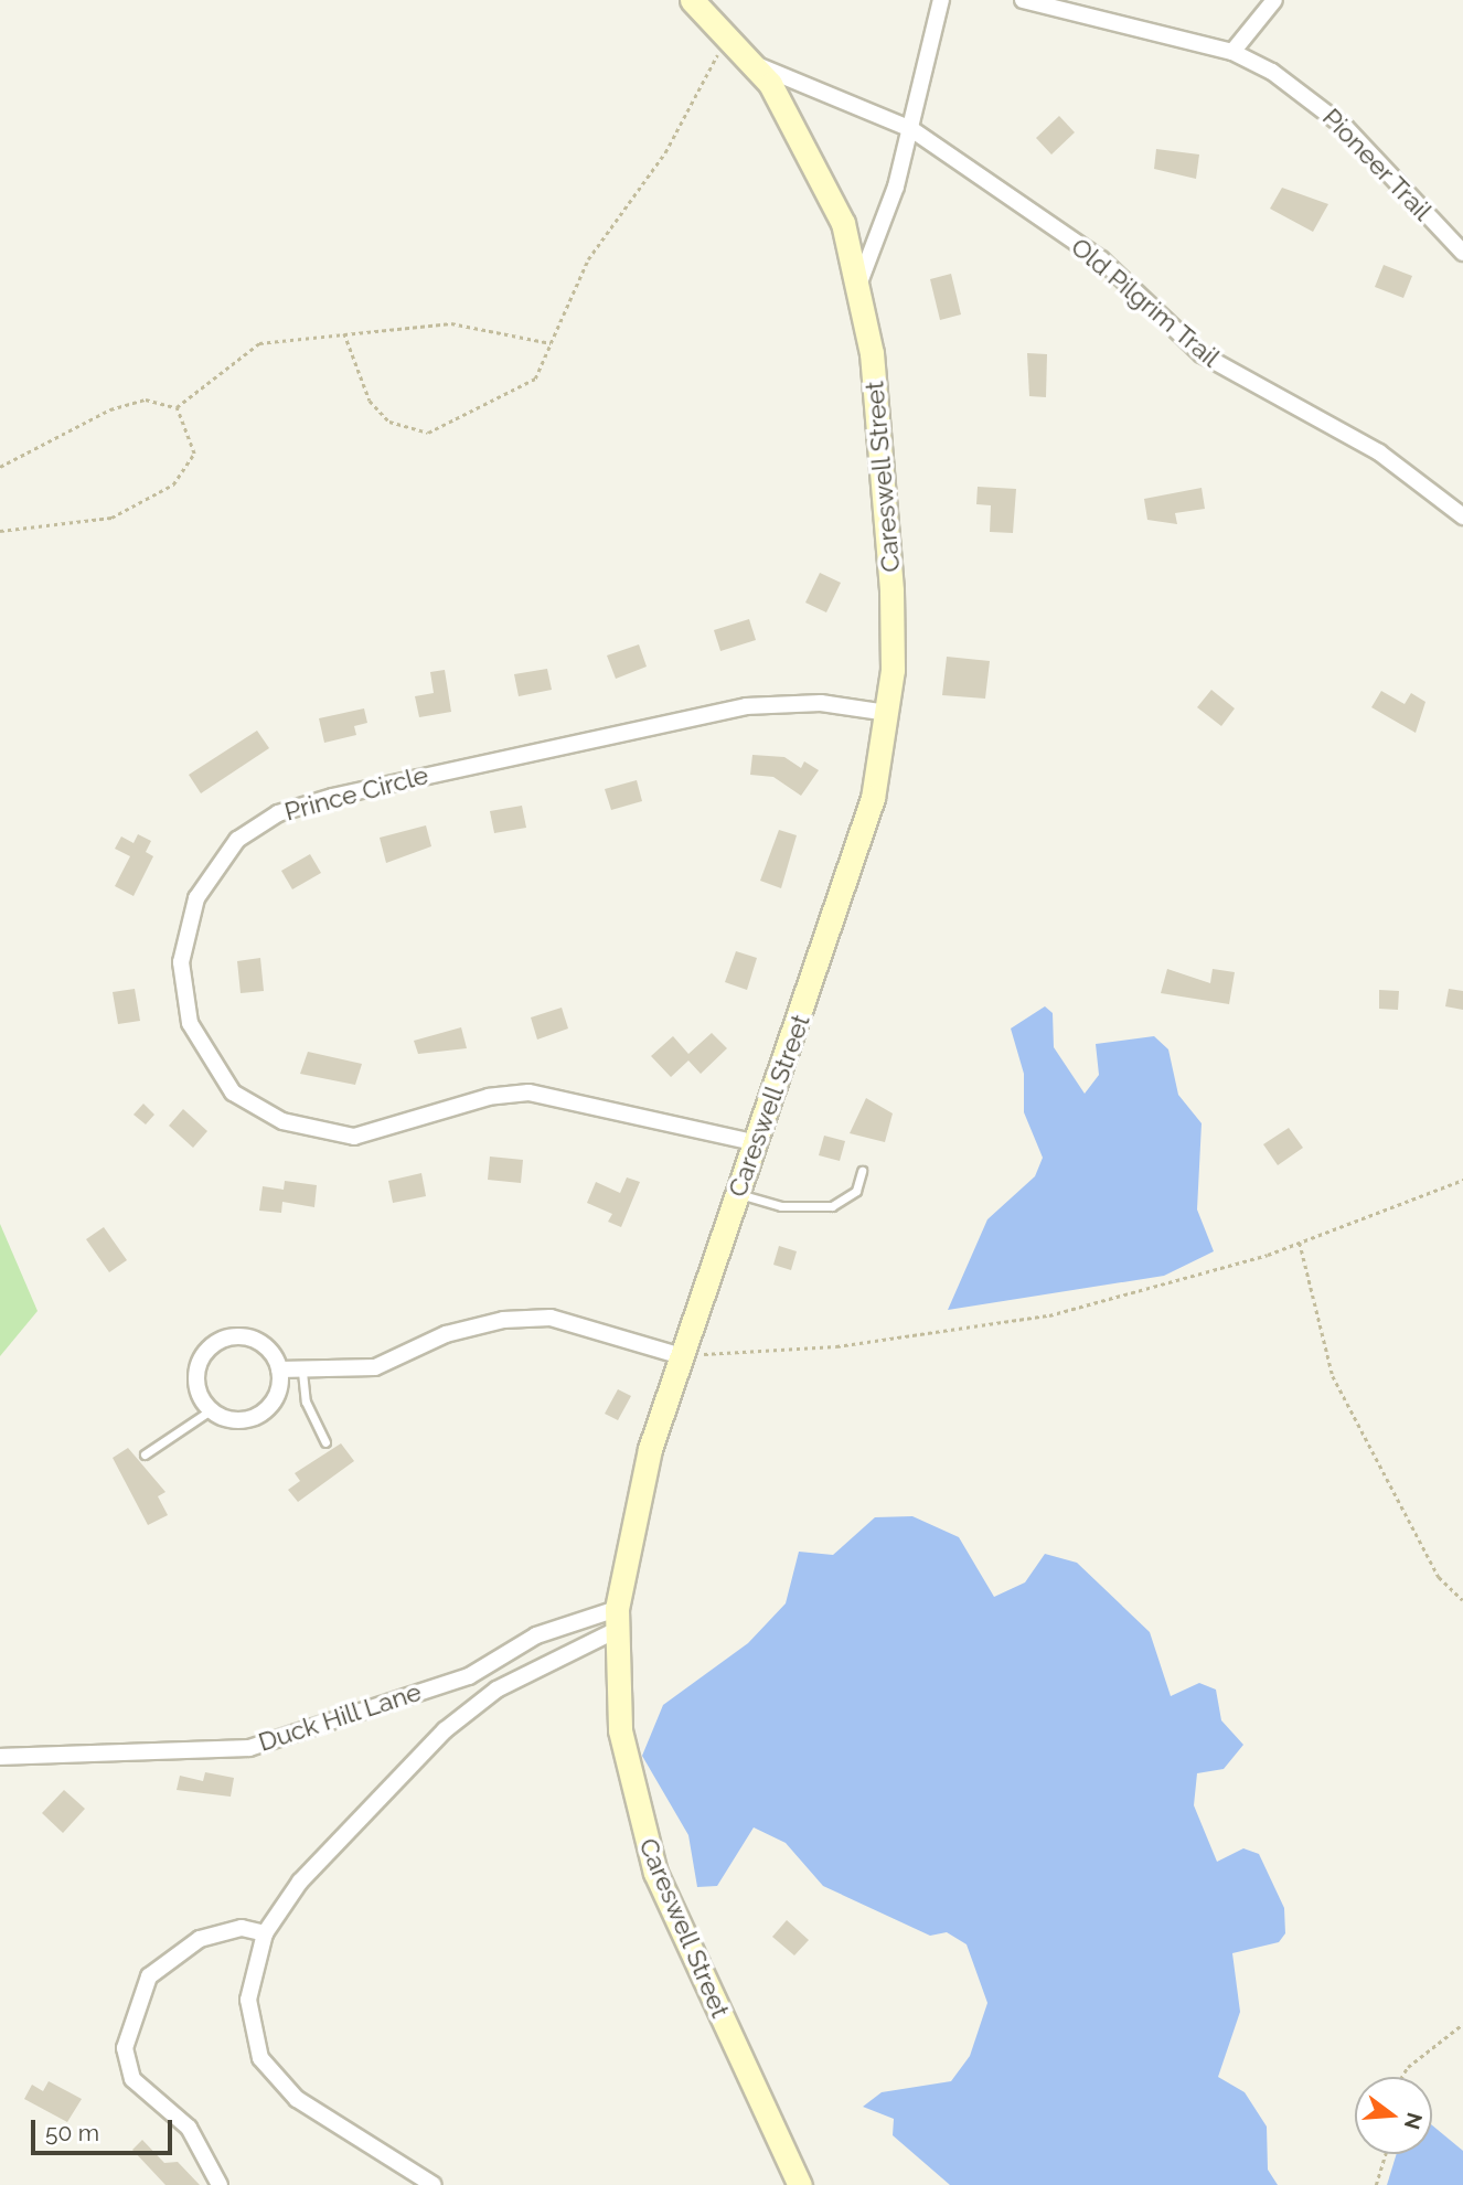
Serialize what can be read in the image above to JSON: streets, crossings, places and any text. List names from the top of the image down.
{
  "streets": {
    "main road": ["Careswell Street"],
    "street": [
      "Pioneer Trail",
      "Old Pilgrim Trail",
      "Prince Circle",
      "Duck Hill Lane"
    ]
  },
  "crossings": [
    ["Old Pilgrim Trail", "Careswell Street"],
    ["Careswell Street", "Prince Circle"],
    ["Careswell Street", "Duck Hill Lane"]
  ],
  "scale_bar": "50 m",
  "north": "right"
}
